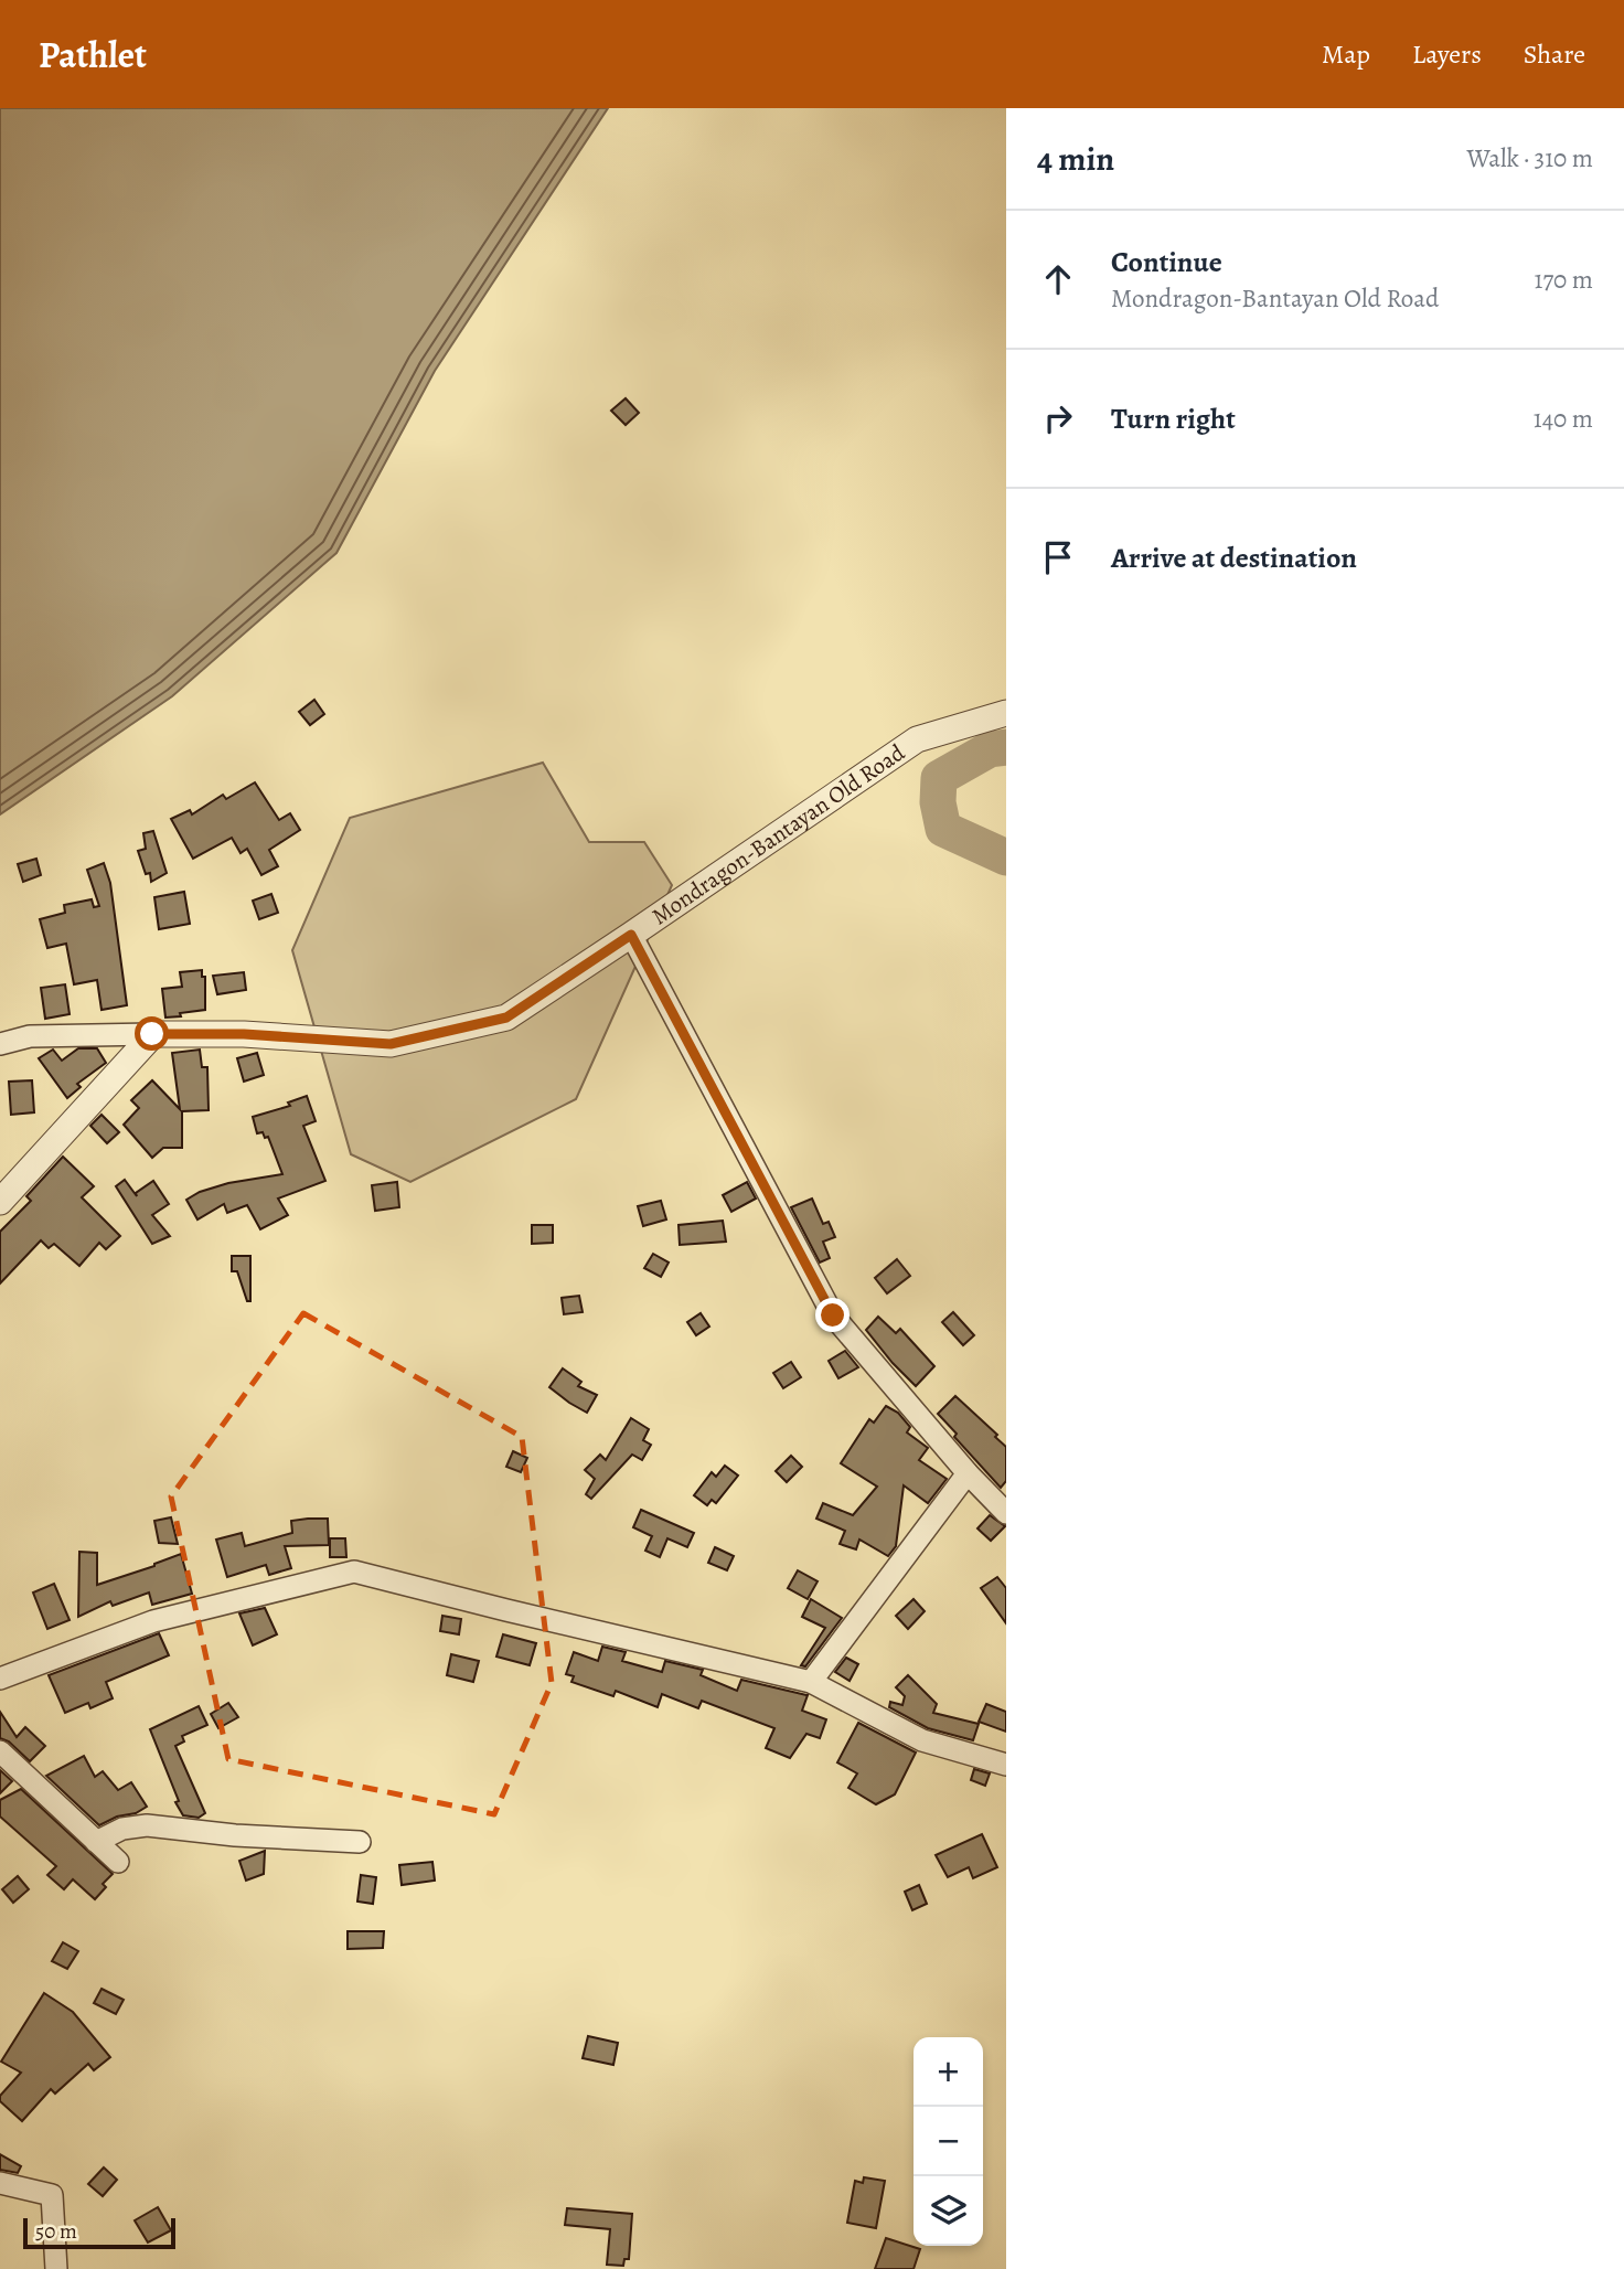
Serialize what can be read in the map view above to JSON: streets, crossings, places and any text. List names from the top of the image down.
{
  "streets": {
    "street": ["Mondragon-Bantayan Old Road"]
  },
  "scale_bar": "50 m",
  "page": {
    "header": "Pathlet",
    "nav": ["Map", "Layers", "Share"],
    "heading": ["4 min", "Walk · 310 m"],
    "list": [
      ["Continue", "Mondragon-Bantayan Old Road", "170 m"],
      ["Turn right", "140 m"],
      "Arrive at destination"
    ],
    "map_buttons": ["+", "−"],
    "scale": "50 m"
  }
}
